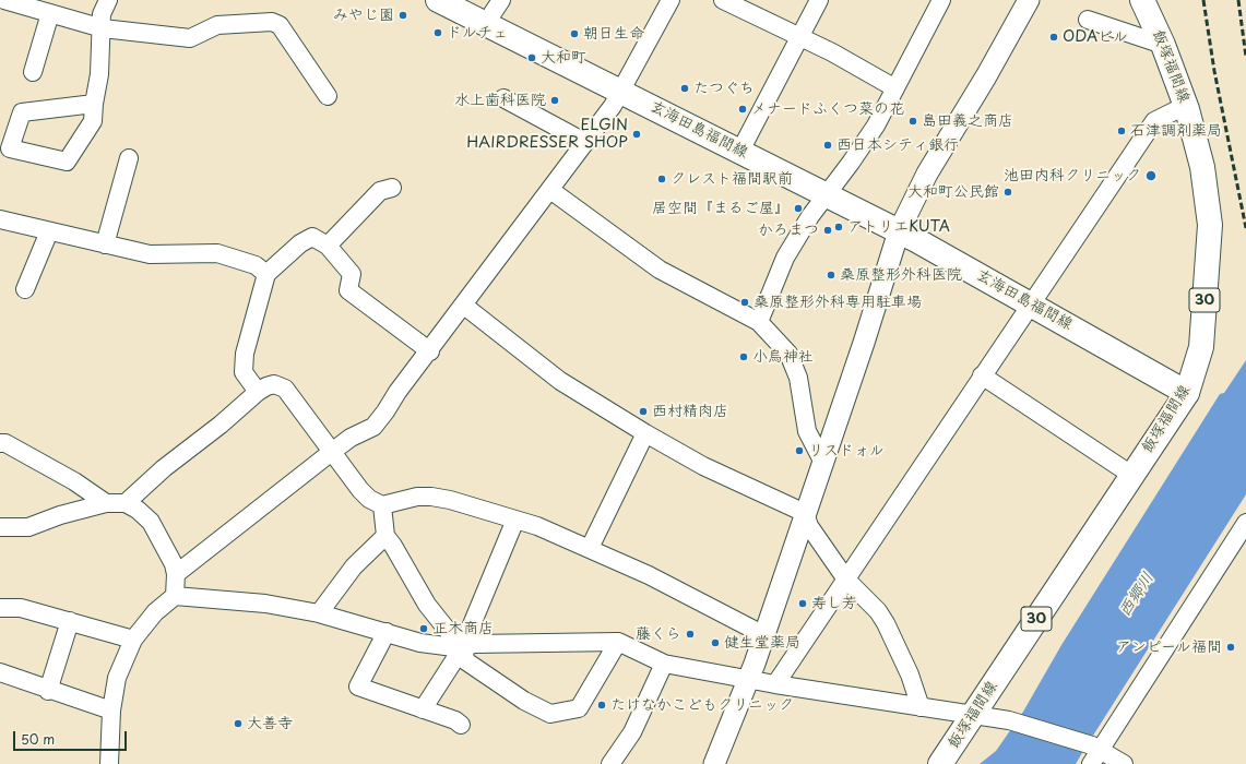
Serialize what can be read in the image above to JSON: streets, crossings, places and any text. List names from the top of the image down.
{
  "streets": {
    "main road": ["飯塚福間線", "玄海田島福間線", "30"]
  },
  "crossings": [
    ["飯塚福間線", "玄海田島福間線"]
  ],
  "water": ["西郷川"],
  "places": [
    "みやじ園",
    "ドルチェ",
    "朝日生命",
    "ODAビル",
    "大和町",
    "たつぐち",
    "水上歯科医院",
    "メナードふくつ菜の花",
    "島田義之商店",
    "石津調剤薬局",
    "ELGIN HAIRDRESSER SHOP",
    "西日本シティ銀行",
    "池田内科クリニック",
    "クレスト福間駅前",
    "大和町公民館",
    "居空間『まるご屋』",
    "アトリエKUTA",
    "かろまつ",
    "桑原整形外科医院",
    "桑原整形外科専用駐車場",
    "小烏神社",
    "西村精肉店",
    "リスドォル",
    "寿し芳",
    "正木商店",
    "藤くら",
    "健生堂薬局",
    "アンピール福間",
    "たけなかこどもクリニック",
    "大善寺"
  ],
  "scale_bar": "50 m"
}
